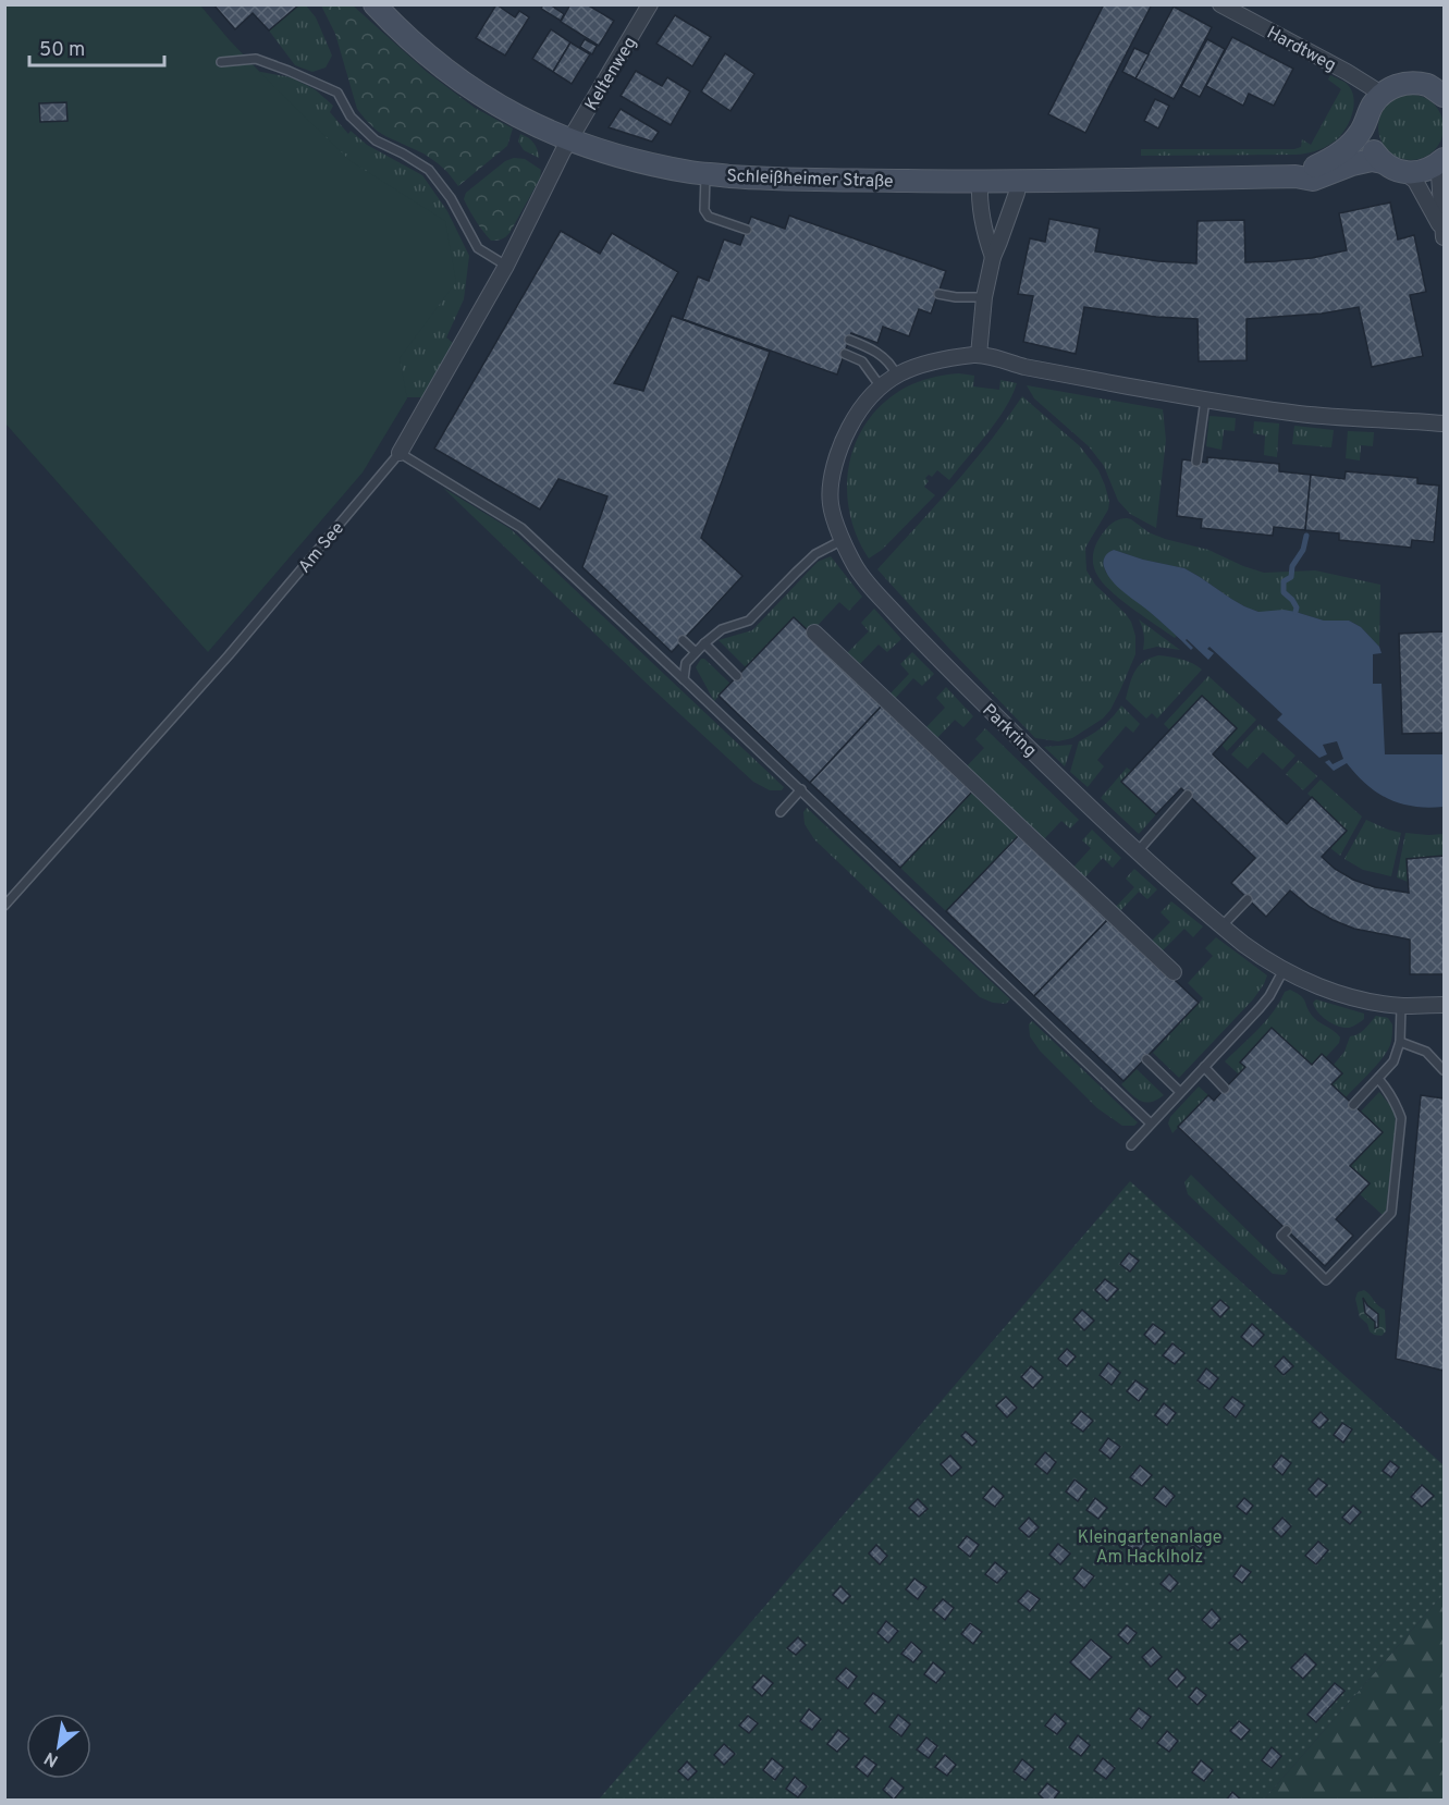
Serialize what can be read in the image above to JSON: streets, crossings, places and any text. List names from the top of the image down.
{
  "streets": {
    "street": [
      "Hardtweg",
      "Keltenweg",
      "Schleißheimer Straße",
      "Am See",
      "Parkring"
    ]
  },
  "crossings": [
    ["Hardtweg", "Schleißheimer Straße"],
    ["Keltenweg", "Schleißheimer Straße"],
    ["Keltenweg", "Am See"],
    ["Schleißheimer Straße", "Am See"]
  ],
  "parks": ["Kleingartenanlage Am Hacklholz"],
  "scale_bar": "50 m",
  "north": "bottom left"
}
